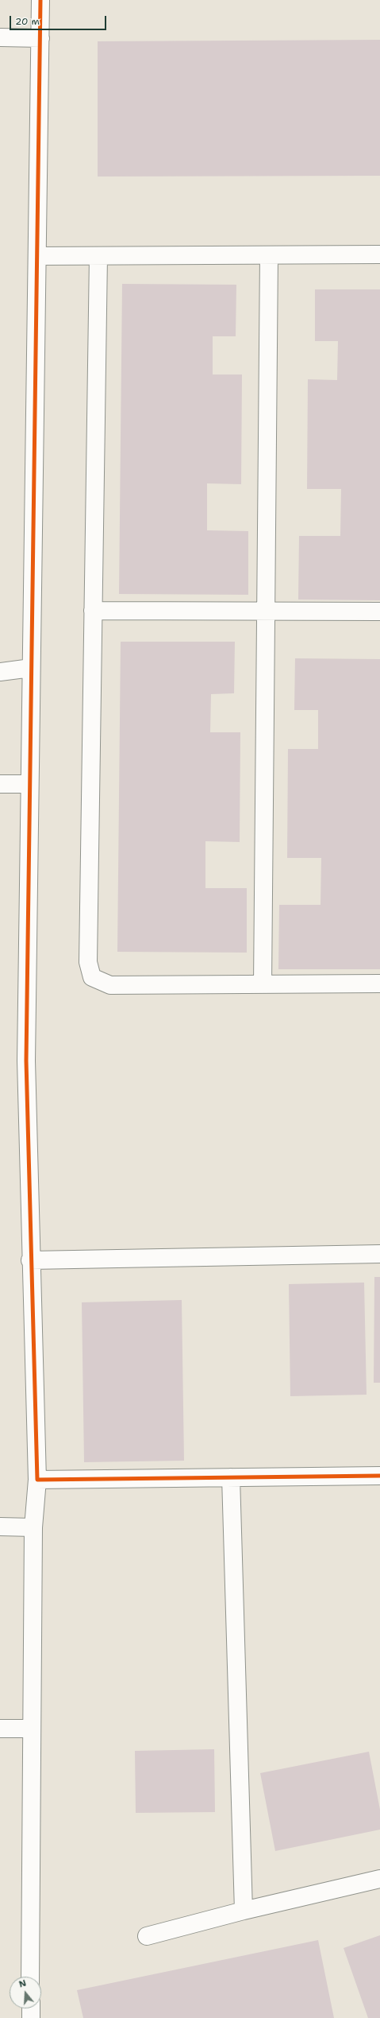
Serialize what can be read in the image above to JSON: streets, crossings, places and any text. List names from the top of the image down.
{
  "scale_bar": "20 m",
  "north": "top"
}
